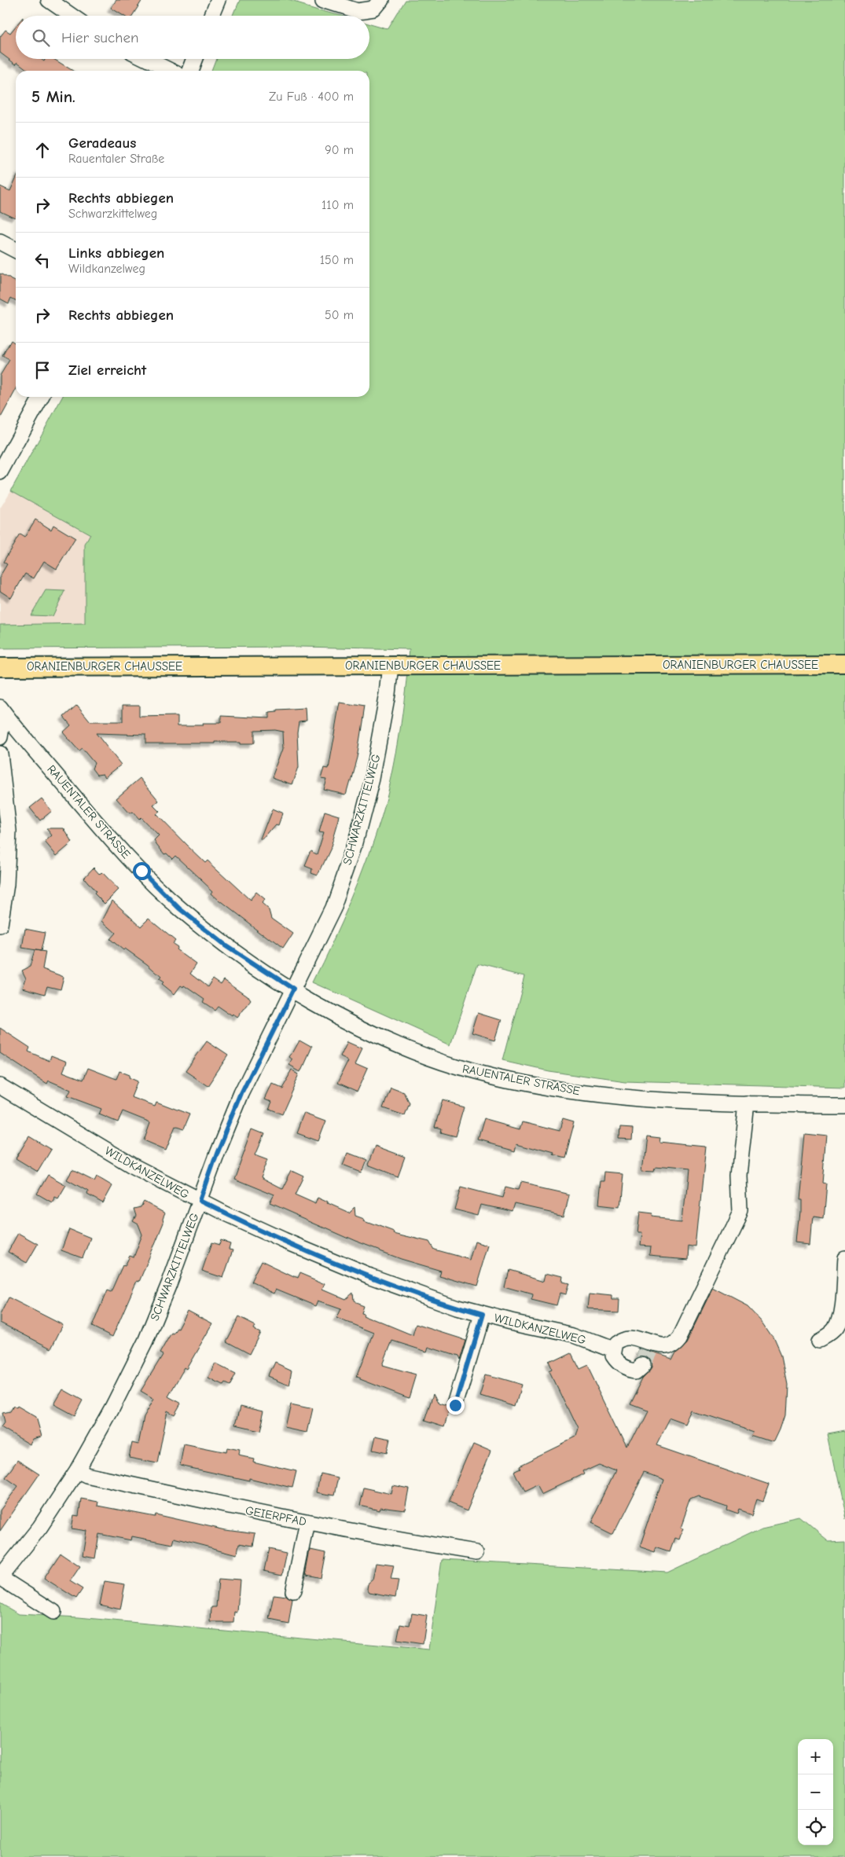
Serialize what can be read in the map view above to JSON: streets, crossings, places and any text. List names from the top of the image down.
{
  "streets": {
    "main road": ["ORANIENBURGER CHAUSSEE"],
    "street": [
      "SCHWARZKITTELWEG",
      "RAUENTALER STRASSE",
      "WILDKANZELWEG",
      "GEIERPFAD"
    ]
  },
  "crossings": [
    ["ORANIENBURGER CHAUSSEE", "SCHWARZKITTELWEG"],
    ["SCHWARZKITTELWEG", "RAUENTALER STRASSE"],
    ["SCHWARZKITTELWEG", "WILDKANZELWEG"],
    ["SCHWARZKITTELWEG", "GEIERPFAD"]
  ],
  "page": {
    "search": "Hier suchen",
    "heading": ["5 Min.", "Zu Fuß · 400 m"],
    "list": [
      ["Geradeaus", "Rauentaler Straße", "90 m"],
      ["Rechts abbiegen", "Schwarzkittelweg", "110 m"],
      ["Links abbiegen", "Wildkanzelweg", "150 m"],
      ["Rechts abbiegen", "50 m"],
      "Ziel erreicht"
    ],
    "map_buttons": ["+", "−"]
  }
}
